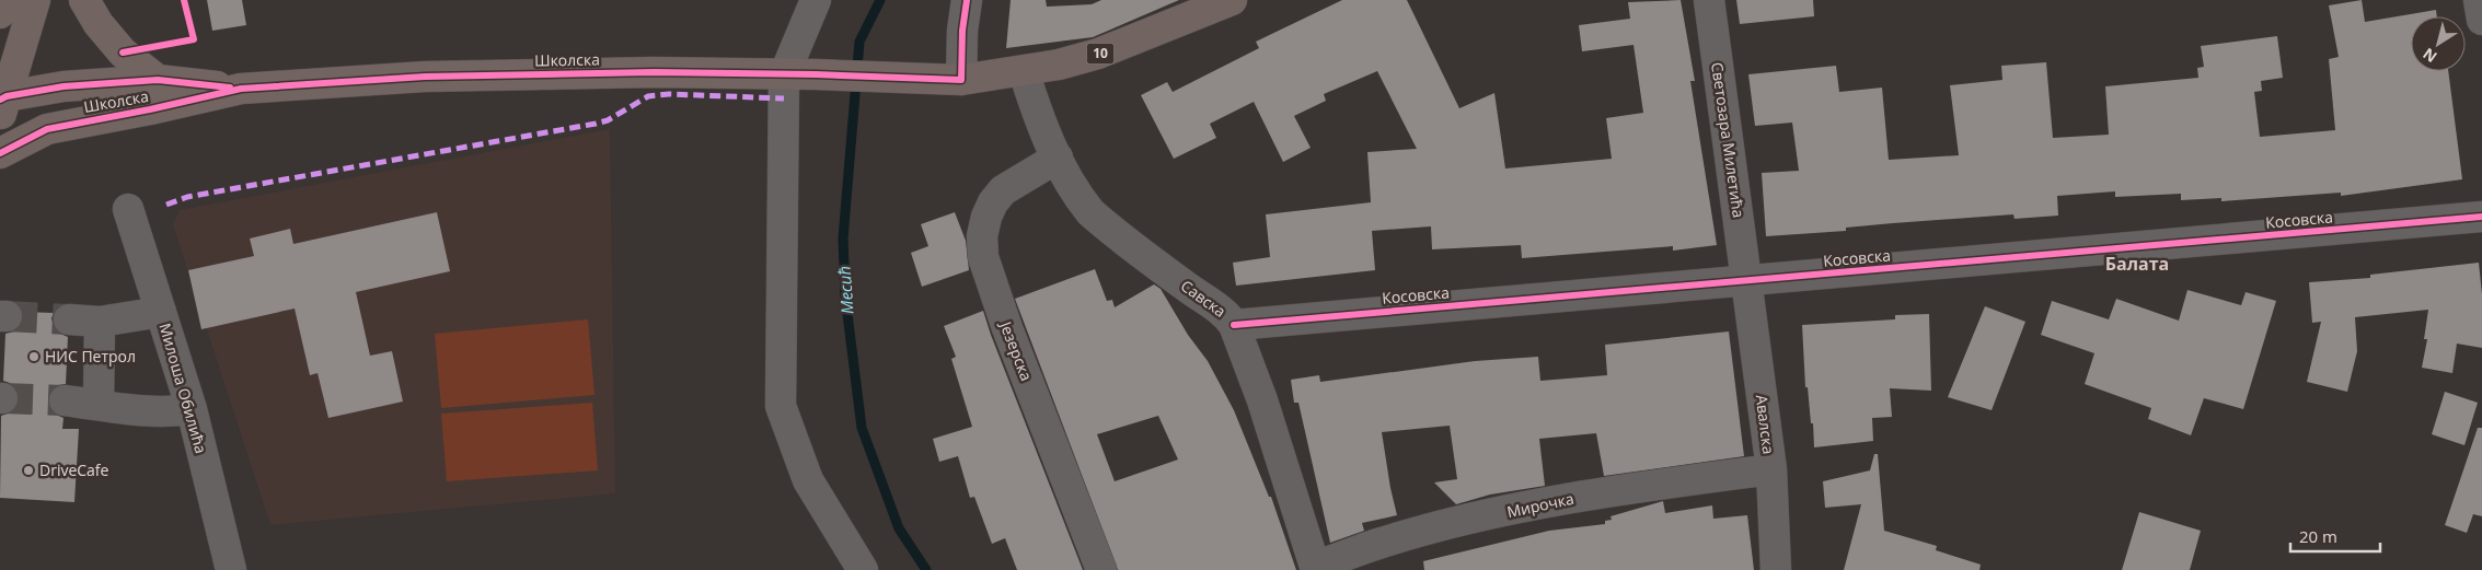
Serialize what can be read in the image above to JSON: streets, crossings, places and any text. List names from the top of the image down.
{
  "streets": {
    "main road": ["10", "Школска"],
    "street": [
      "Светозара Милетића",
      "Косовска",
      "Савска",
      "Језерска",
      "Милоша Обилића",
      "Авалска",
      "Мирочка"
    ]
  },
  "crossings": [
    ["10", "Школска"],
    ["10", "Савска"],
    ["Светозара Милетића", "Косовска"],
    ["Светозара Милетића", "Авалска"],
    ["Косовска", "Савска"],
    ["Косовска", "Авалска"],
    ["Савска", "Језерска"],
    ["Савска", "Мирочка"],
    ["Авалска", "Мирочка"]
  ],
  "districts": ["Балата"],
  "water": ["Месић"],
  "places": ["НИС Петрол", "DriveCafe"],
  "scale_bar": "20 m",
  "north": "bottom left"
}
